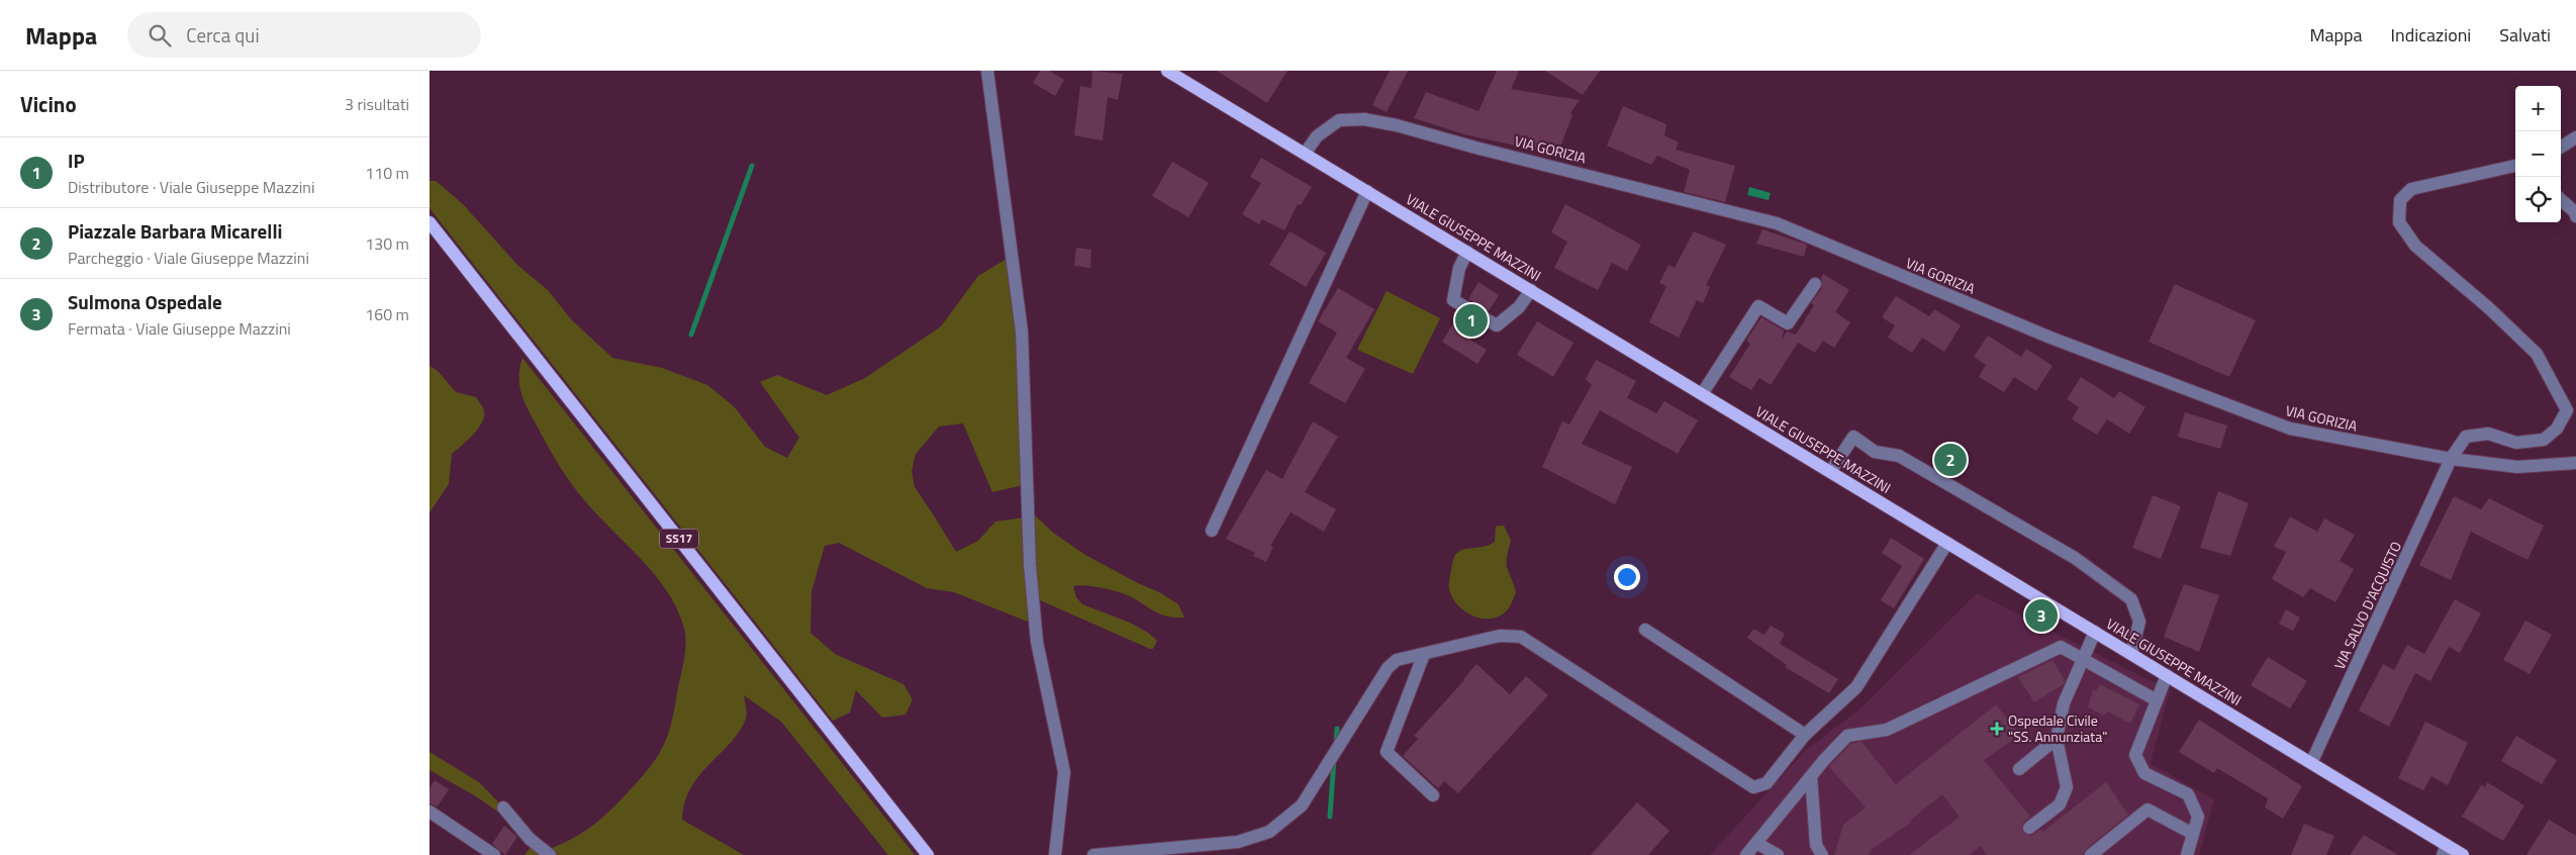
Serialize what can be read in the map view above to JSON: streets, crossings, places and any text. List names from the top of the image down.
{
  "streets": {
    "main road": ["VIALE GIUSEPPE MAZZINI", "SS17"],
    "street": ["VIA GORIZIA", "VIA SALVO D'ACQUISTO"]
  },
  "crossings": [
    ["VIA GORIZIA", "VIALE GIUSEPPE MAZZINI"],
    ["VIA GORIZIA", "VIA SALVO D'ACQUISTO"],
    ["VIALE GIUSEPPE MAZZINI", "VIA SALVO D'ACQUISTO"]
  ],
  "places": {
    "health": ["Ospedale Civile \"SS. Annunziata\""]
  },
  "page": {
    "header": "Mappa",
    "search": "Cerca qui",
    "nav": ["Mappa", "Indicazioni", "Salvati"],
    "heading": ["Vicino", "3 risultati"],
    "map_buttons": ["+", "−"],
    "list": [
      {
        "mark": "1",
        "name": "IP",
        "note": "Distributore · Viale Giuseppe Mazzini",
        "value": "110 m"
      },
      {
        "mark": "2",
        "name": "Piazzale Barbara Micarelli",
        "note": "Parcheggio · Viale Giuseppe Mazzini",
        "value": "130 m"
      },
      {
        "mark": "3",
        "name": "Sulmona Ospedale",
        "note": "Fermata · Viale Giuseppe Mazzini",
        "value": "160 m"
      }
    ],
    "pins": ["1", "2", "3"]
  }
}
